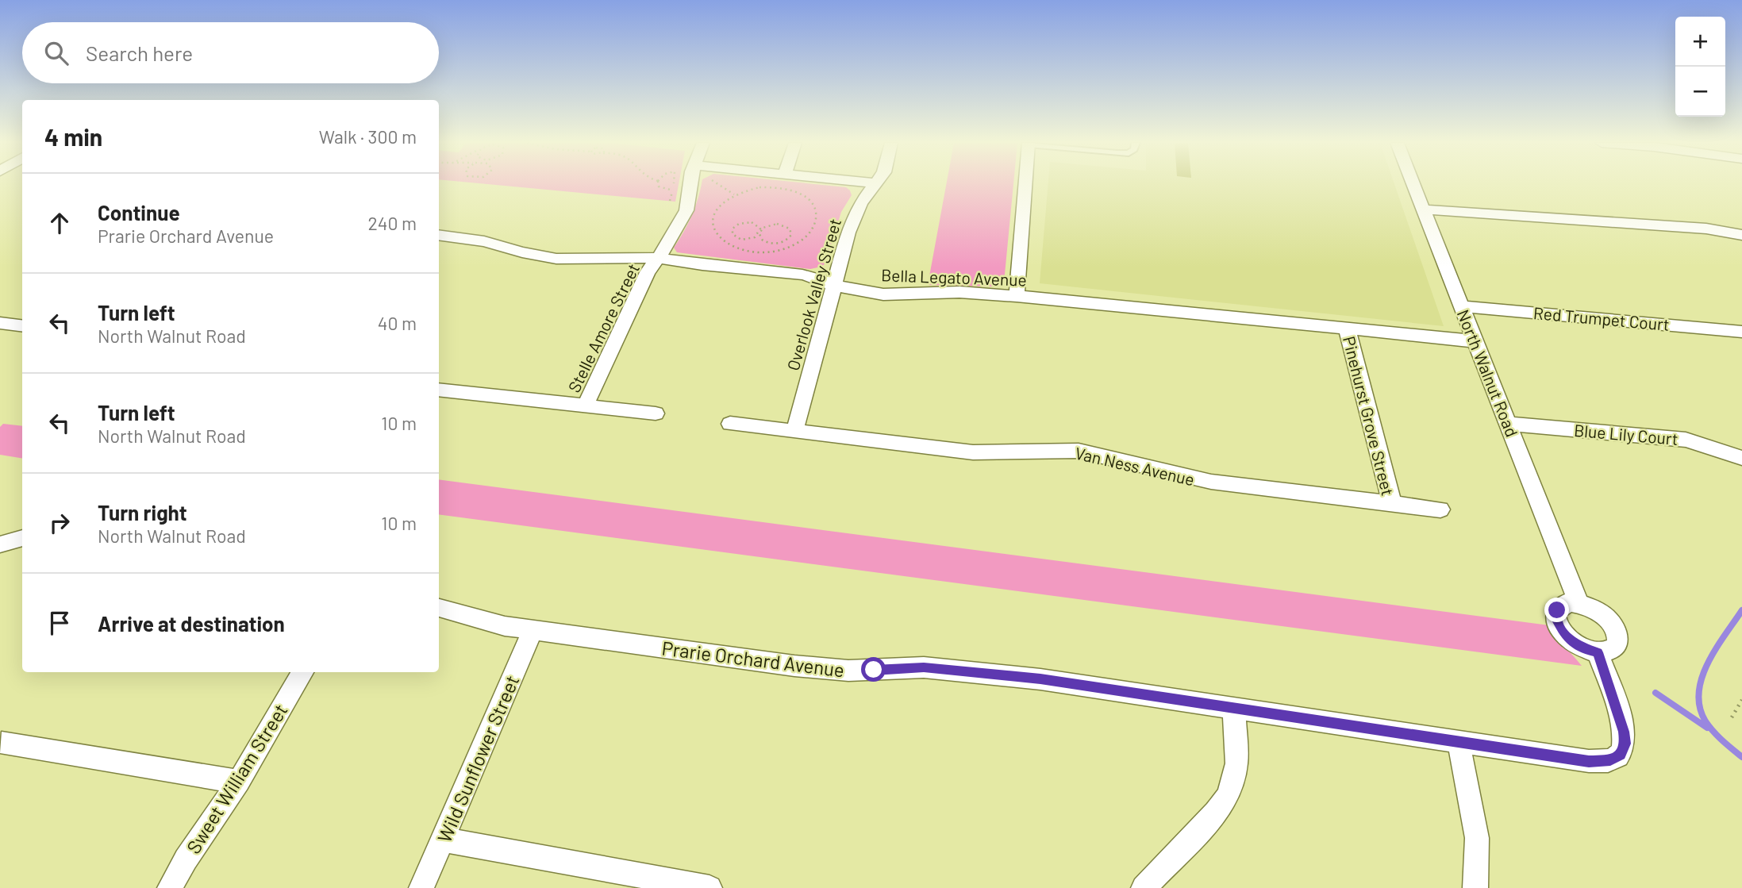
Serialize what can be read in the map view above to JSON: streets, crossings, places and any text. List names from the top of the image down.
{
  "streets": {
    "street": [
      "Bella Legato Avenue",
      "Overlook Valley Street",
      "Red Trumpet Court",
      "Stelle Amore Street",
      "North Walnut Road",
      "Pinehurst Grove Street",
      "Blue Lily Court",
      "Van Ness Avenue",
      "Prarie Orchard Avenue",
      "Wild Sunflower Street",
      "Sweet William Street"
    ]
  },
  "crossings": [
    ["Bella Legato Avenue", "Overlook Valley Street"],
    ["Bella Legato Avenue", "Stelle Amore Street"],
    ["Bella Legato Avenue", "North Walnut Road"],
    ["Bella Legato Avenue", "Pinehurst Grove Street"],
    ["Overlook Valley Street", "Van Ness Avenue"],
    ["Red Trumpet Court", "North Walnut Road"],
    ["North Walnut Road", "Blue Lily Court"],
    ["North Walnut Road", "Prarie Orchard Avenue"],
    ["Pinehurst Grove Street", "Van Ness Avenue"],
    ["Prarie Orchard Avenue", "Wild Sunflower Street"]
  ],
  "page": {
    "map_buttons": ["+", "−"],
    "search": "Search here",
    "heading": ["4 min", "Walk · 300 m"],
    "list": [
      ["Continue", "Prarie Orchard Avenue", "240 m"],
      ["Turn left", "North Walnut Road", "40 m"],
      ["Turn left", "North Walnut Road", "10 m"],
      ["Turn right", "North Walnut Road", "10 m"],
      "Arrive at destination"
    ]
  }
}
